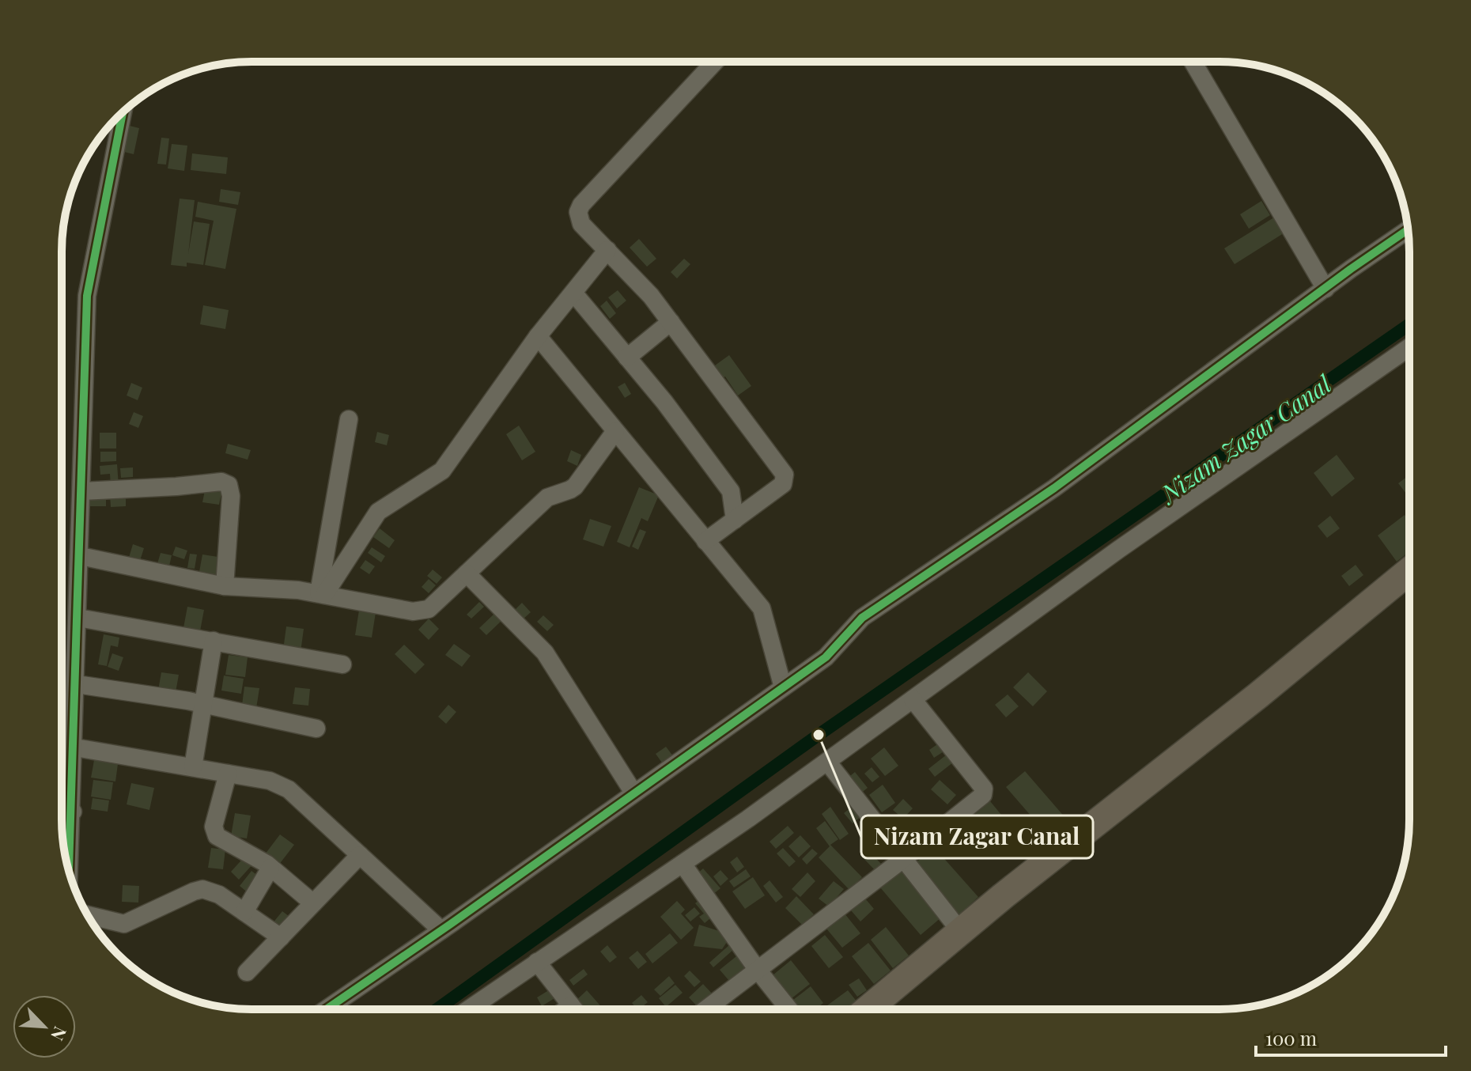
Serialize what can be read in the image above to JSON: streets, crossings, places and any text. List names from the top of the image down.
{
  "water": ["Nizam Zagar Canal"],
  "places": ["Nizam Zagar Canal"],
  "scale_bar": "100 m",
  "north": "bottom right"
}
